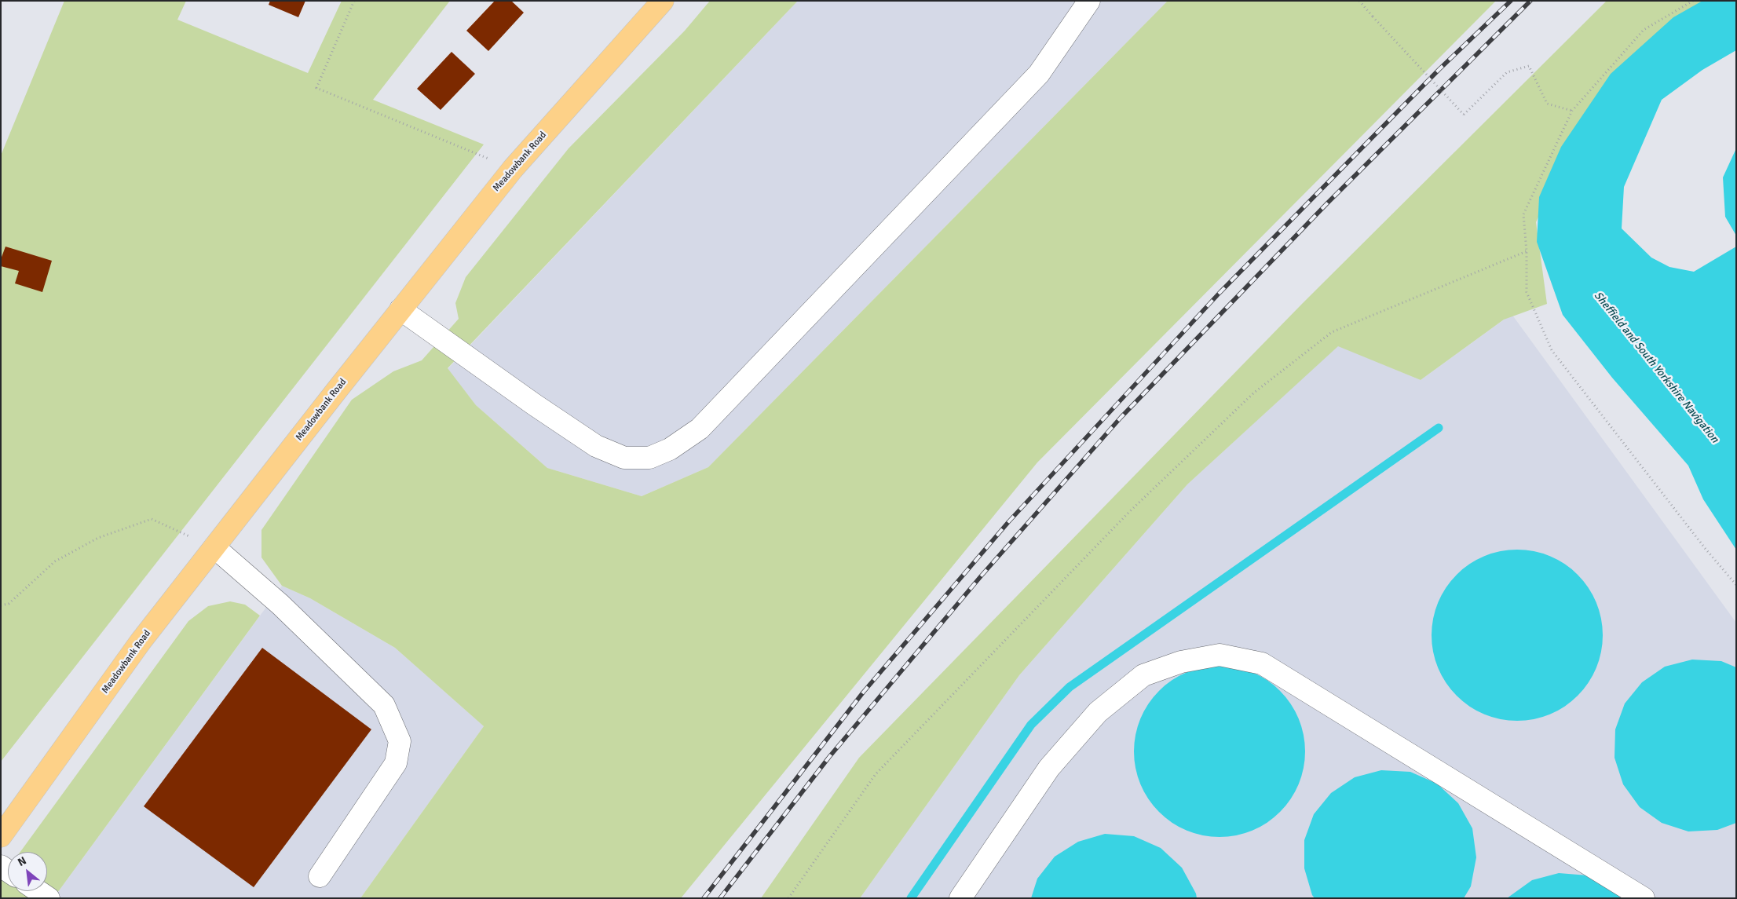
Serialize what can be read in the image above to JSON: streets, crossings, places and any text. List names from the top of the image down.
{
  "streets": {
    "main road": ["Meadowbank Road"]
  },
  "water": ["Sheffield and South Yorkshire Navigation"],
  "north": "top left"
}
